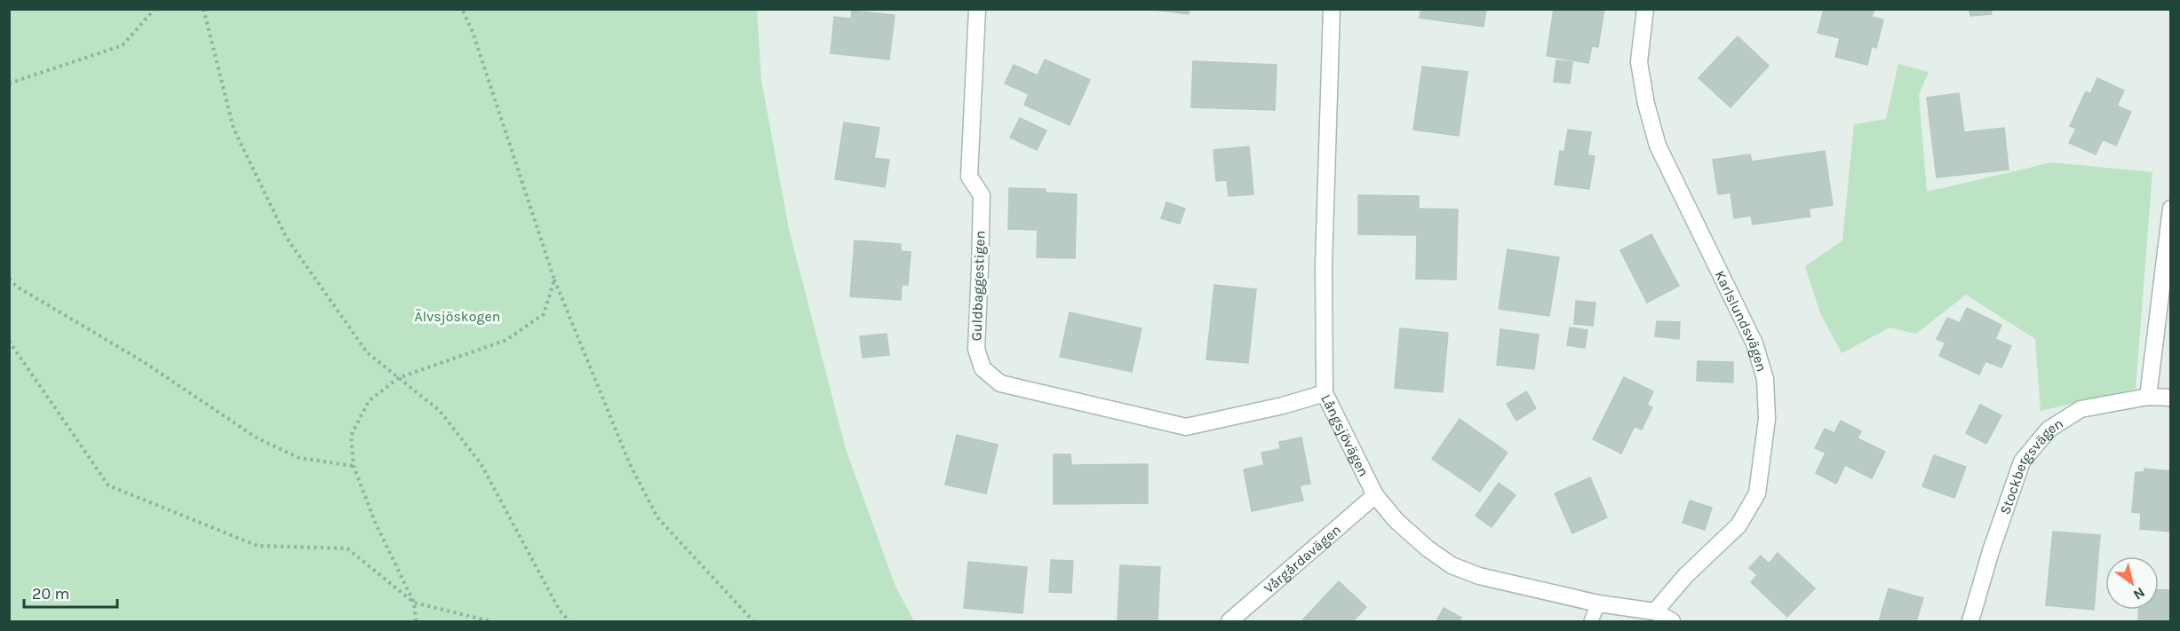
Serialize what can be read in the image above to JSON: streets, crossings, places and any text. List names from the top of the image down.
{
  "streets": {
    "street": [
      "Guldbaggestigen",
      "Karlslundsvägen",
      "Långsjövägen",
      "Stockbergsvägen",
      "Vårgårdavägen"
    ]
  },
  "crossings": [
    ["Guldbaggestigen", "Långsjövägen"],
    ["Karlslundsvägen", "Långsjövägen"],
    ["Långsjövägen", "Vårgårdavägen"]
  ],
  "parks": ["Älvsjöskogen"],
  "scale_bar": "20 m",
  "north": "bottom right"
}
